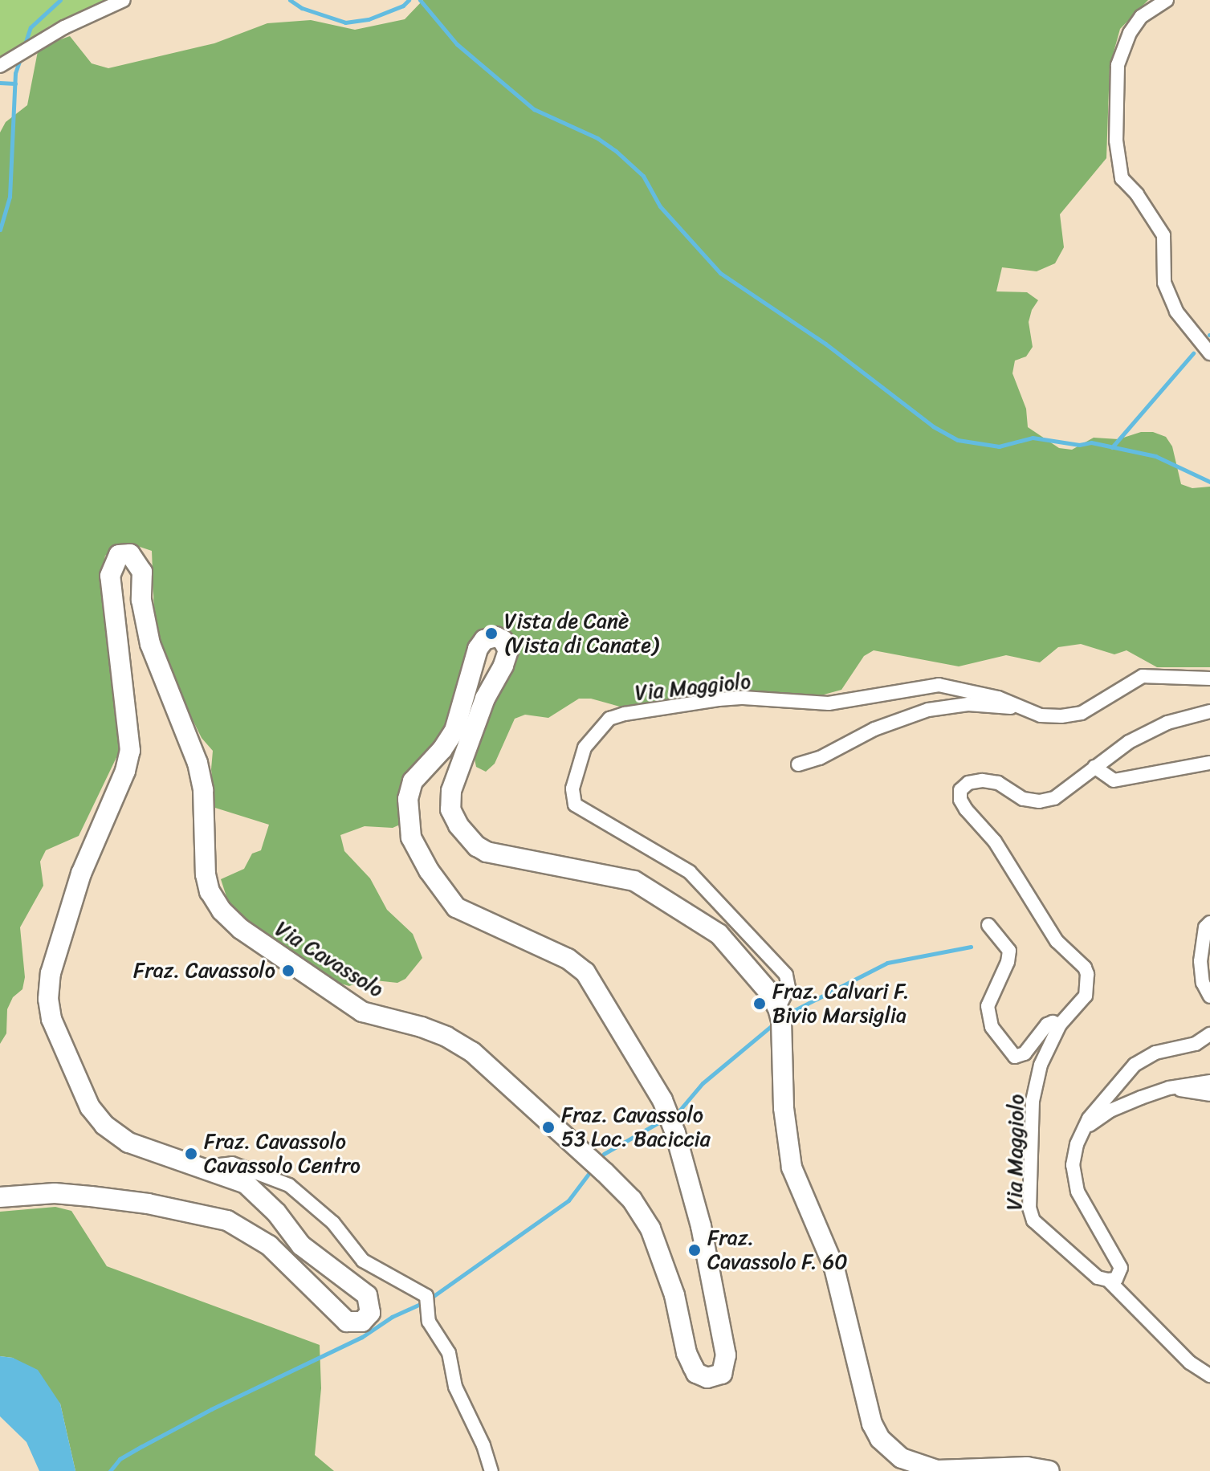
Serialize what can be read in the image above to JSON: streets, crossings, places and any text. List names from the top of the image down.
{
  "streets": {
    "main road": ["Via Cavassolo"],
    "street": ["Via Maggiolo"]
  },
  "crossings": [
    ["Via Maggiolo", "Via Cavassolo"]
  ],
  "places": [
    "Vista de Canè (Vista di Canate)",
    "Fraz. Cavassolo",
    "Fraz. Calvari F. Bivio Marsiglia",
    "Fraz. Cavassolo 53 Loc. Baciccia",
    "Fraz. Cavassolo Cavassolo Centro",
    "Fraz. Cavassolo F. 60"
  ]
}
